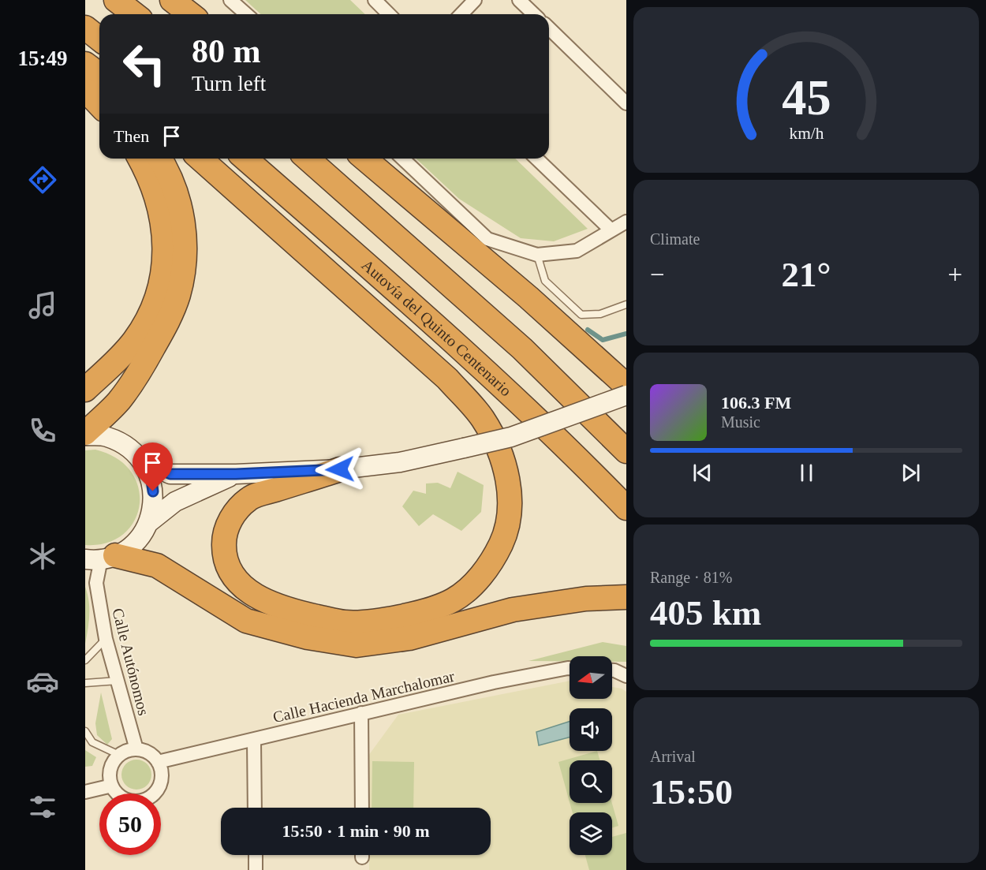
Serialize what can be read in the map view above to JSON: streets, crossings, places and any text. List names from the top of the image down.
{
  "streets": {
    "highway": ["Autovía del Quinto Centenario"],
    "street": ["Calle Autónomos", "Calle Hacienda Marchalomar"]
  },
  "north": "left",
  "page": {
    "tabs": "15:49",
    "turn": ["80 m", "Turn left"],
    "then": "Then",
    "tile": [
      "Climate",
      ["Range · 81%", "405 km"],
      ["Arrival", "15:50"]
    ],
    "heat": ["−", "21°", "+"],
    "song": ["106.3 FM", "Music"],
    "limit": "50",
    "trip": "15:50 · 1 min · 90 m",
    "gauge": ["45", "km/h"]
  }
}
